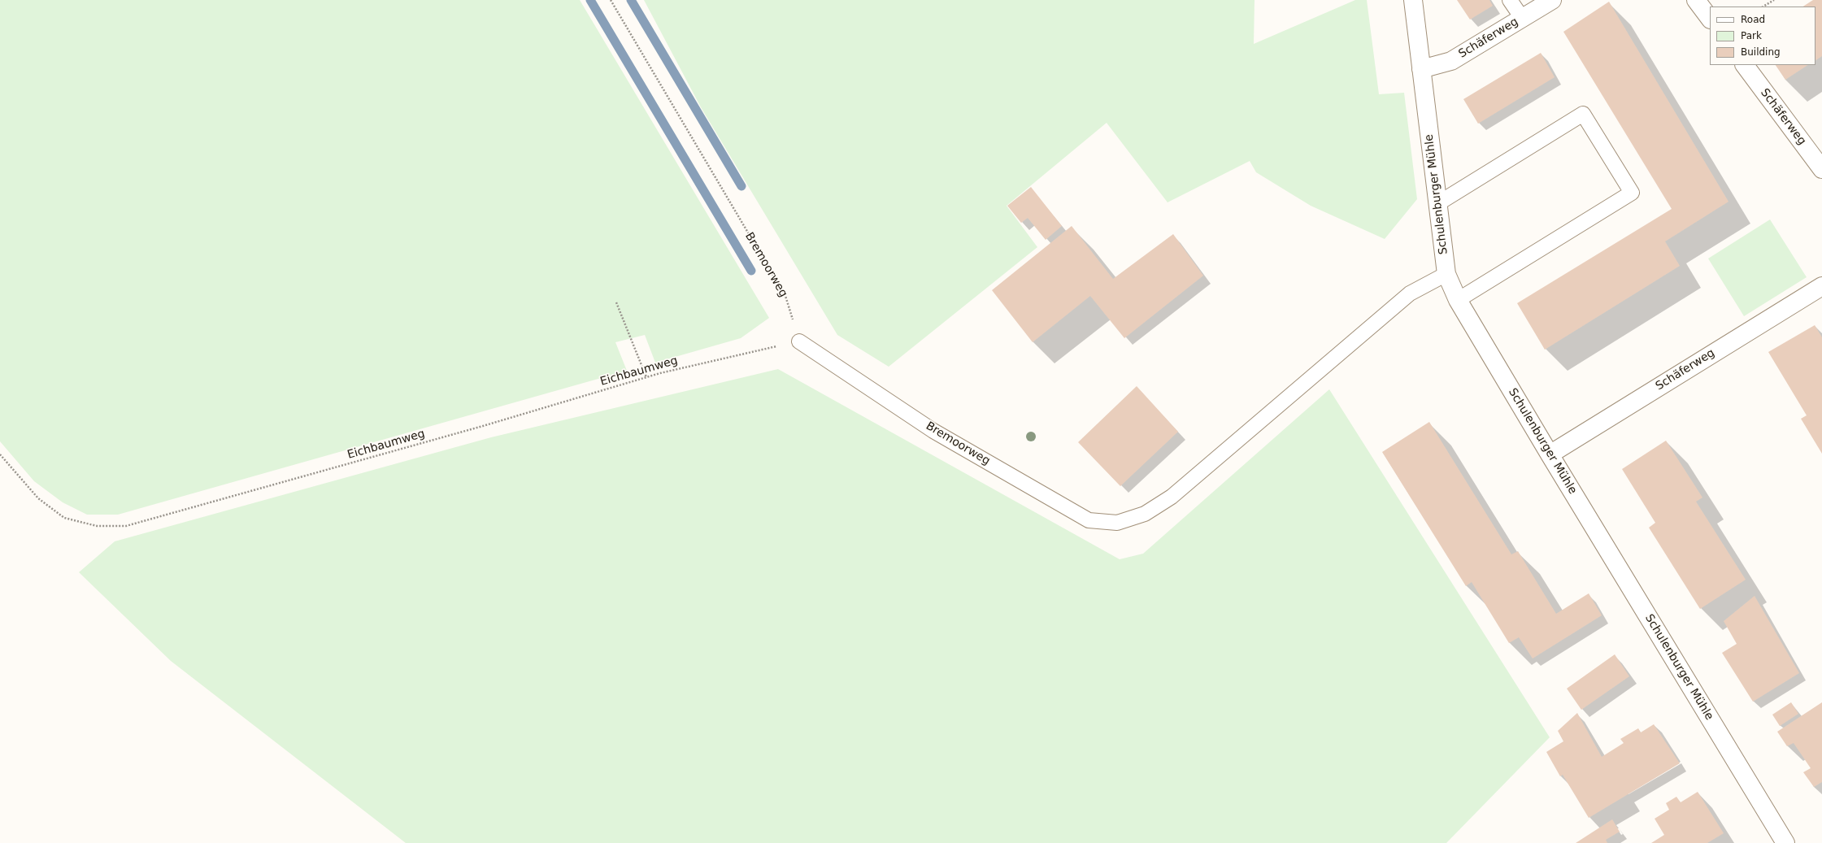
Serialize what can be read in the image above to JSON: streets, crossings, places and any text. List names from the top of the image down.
{
  "streets": {
    "street": ["Schäferweg", "Schulenburger Mühle"],
    "lane": ["Bremoorweg"],
    "path": ["Eichbaumweg"]
  },
  "crossings": [
    ["Schäferweg", "Schulenburger Mühle"],
    ["Schulenburger Mühle", "Bremoorweg"],
    ["Bremoorweg", "Eichbaumweg"]
  ],
  "legend": ["Road", "Park", "Building"]
}
